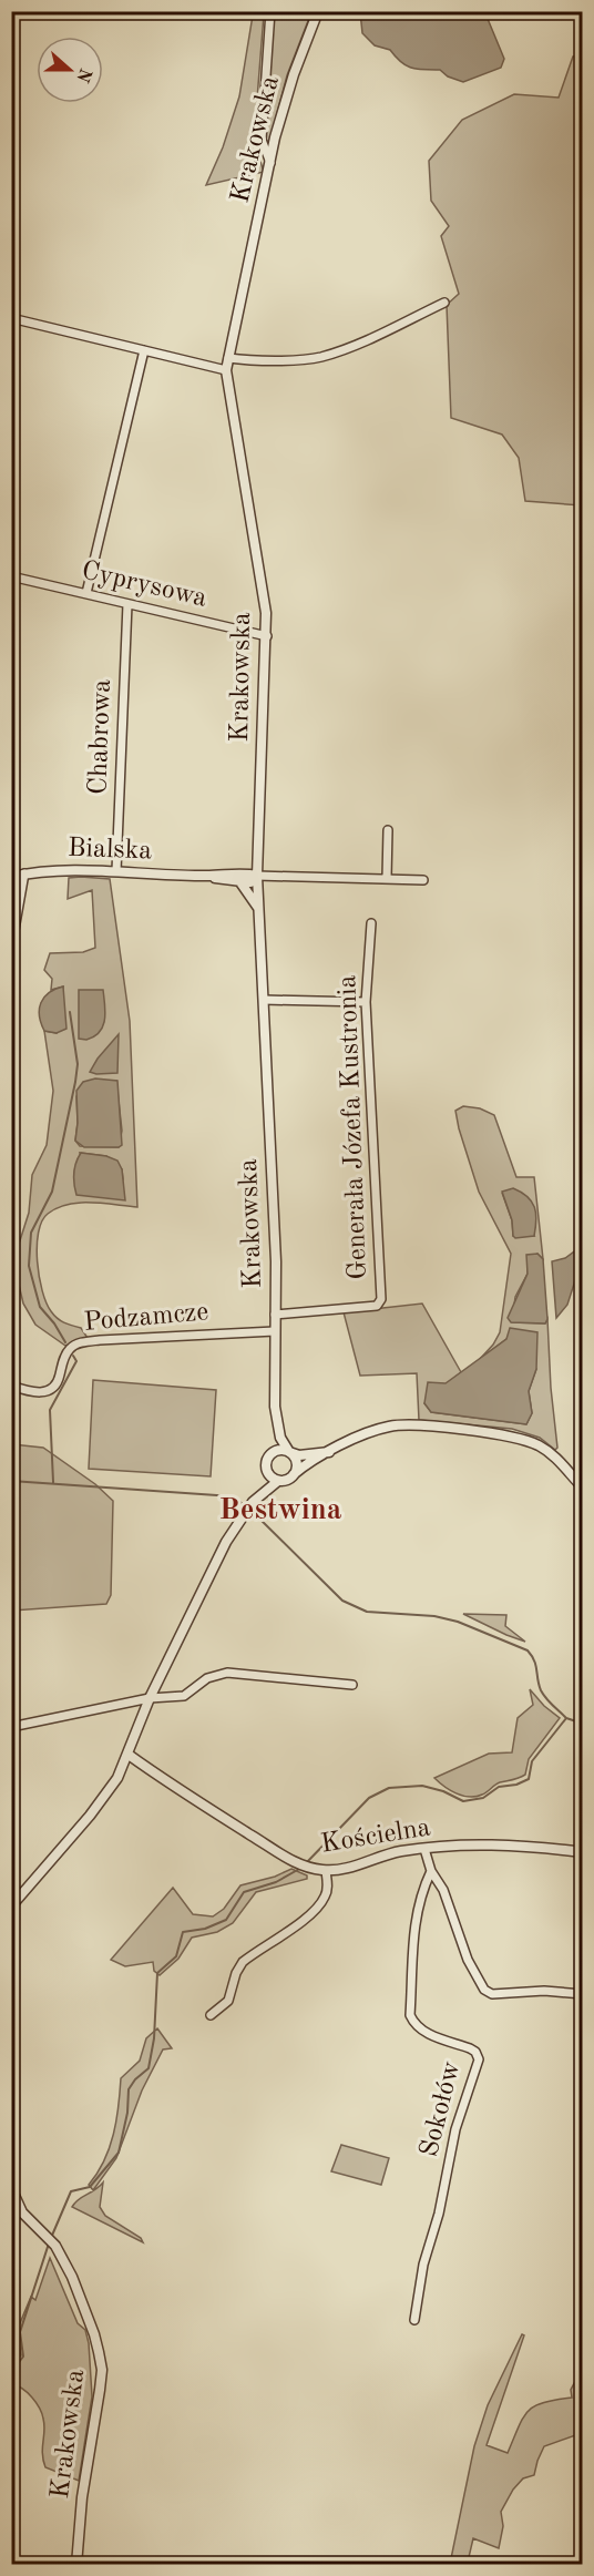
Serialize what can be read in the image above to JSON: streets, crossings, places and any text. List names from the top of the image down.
{
  "streets": {
    "street": [
      "Krakowska",
      "Cyprysowa",
      "Chabrowa",
      "Bialska",
      "Generała Józefa Kustronia",
      "Podzamcze",
      "Kościelna",
      "Sokołów"
    ]
  },
  "crossings": [
    ["Krakowska", "Cyprysowa"],
    ["Krakowska", "Bialska"],
    ["Krakowska", "Generała Józefa Kustronia"],
    ["Krakowska", "Podzamcze"],
    ["Cyprysowa", "Chabrowa"],
    ["Chabrowa", "Bialska"]
  ],
  "districts": ["Bestwina"],
  "north": "right"
}
